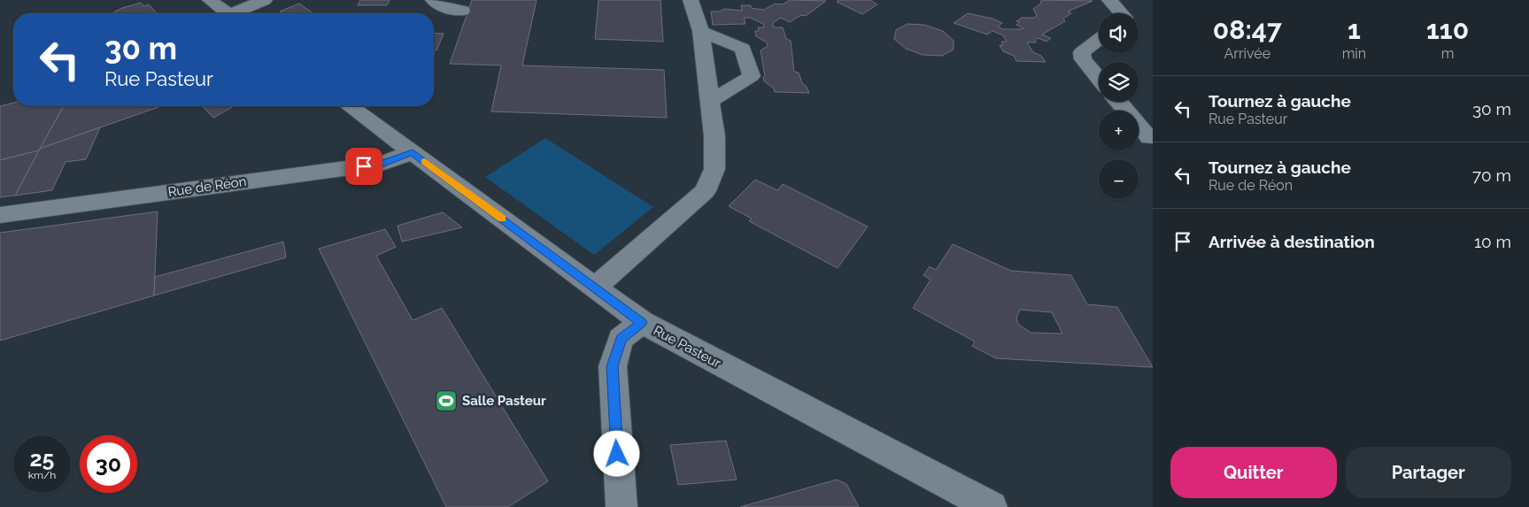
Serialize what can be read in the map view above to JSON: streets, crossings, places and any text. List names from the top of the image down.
{
  "streets": {
    "street": ["Rue de Réon", "Rue Pasteur"]
  },
  "crossings": [
    ["Rue de Réon", "Rue Pasteur"]
  ],
  "places": {
    "sports": ["Salle Pasteur"]
  },
  "page": {
    "eta": [
      "08:47",
      "Arrivée",
      "1",
      "min",
      "110",
      "m"
    ],
    "map_buttons": ["+", "−"],
    "turn": ["30 m", "Rue Pasteur"],
    "list": [
      {
        "name": "Tournez à gauche",
        "note": "Rue Pasteur",
        "value": "30 m"
      },
      {
        "name": "Tournez à gauche",
        "note": "Rue de Réon",
        "value": "70 m"
      },
      {
        "name": "Arrivée à destination",
        "value": "10 m"
      }
    ],
    "speed": "25 km/h",
    "limit": "30",
    "buttons": ["Quitter", "Partager"]
  }
}
